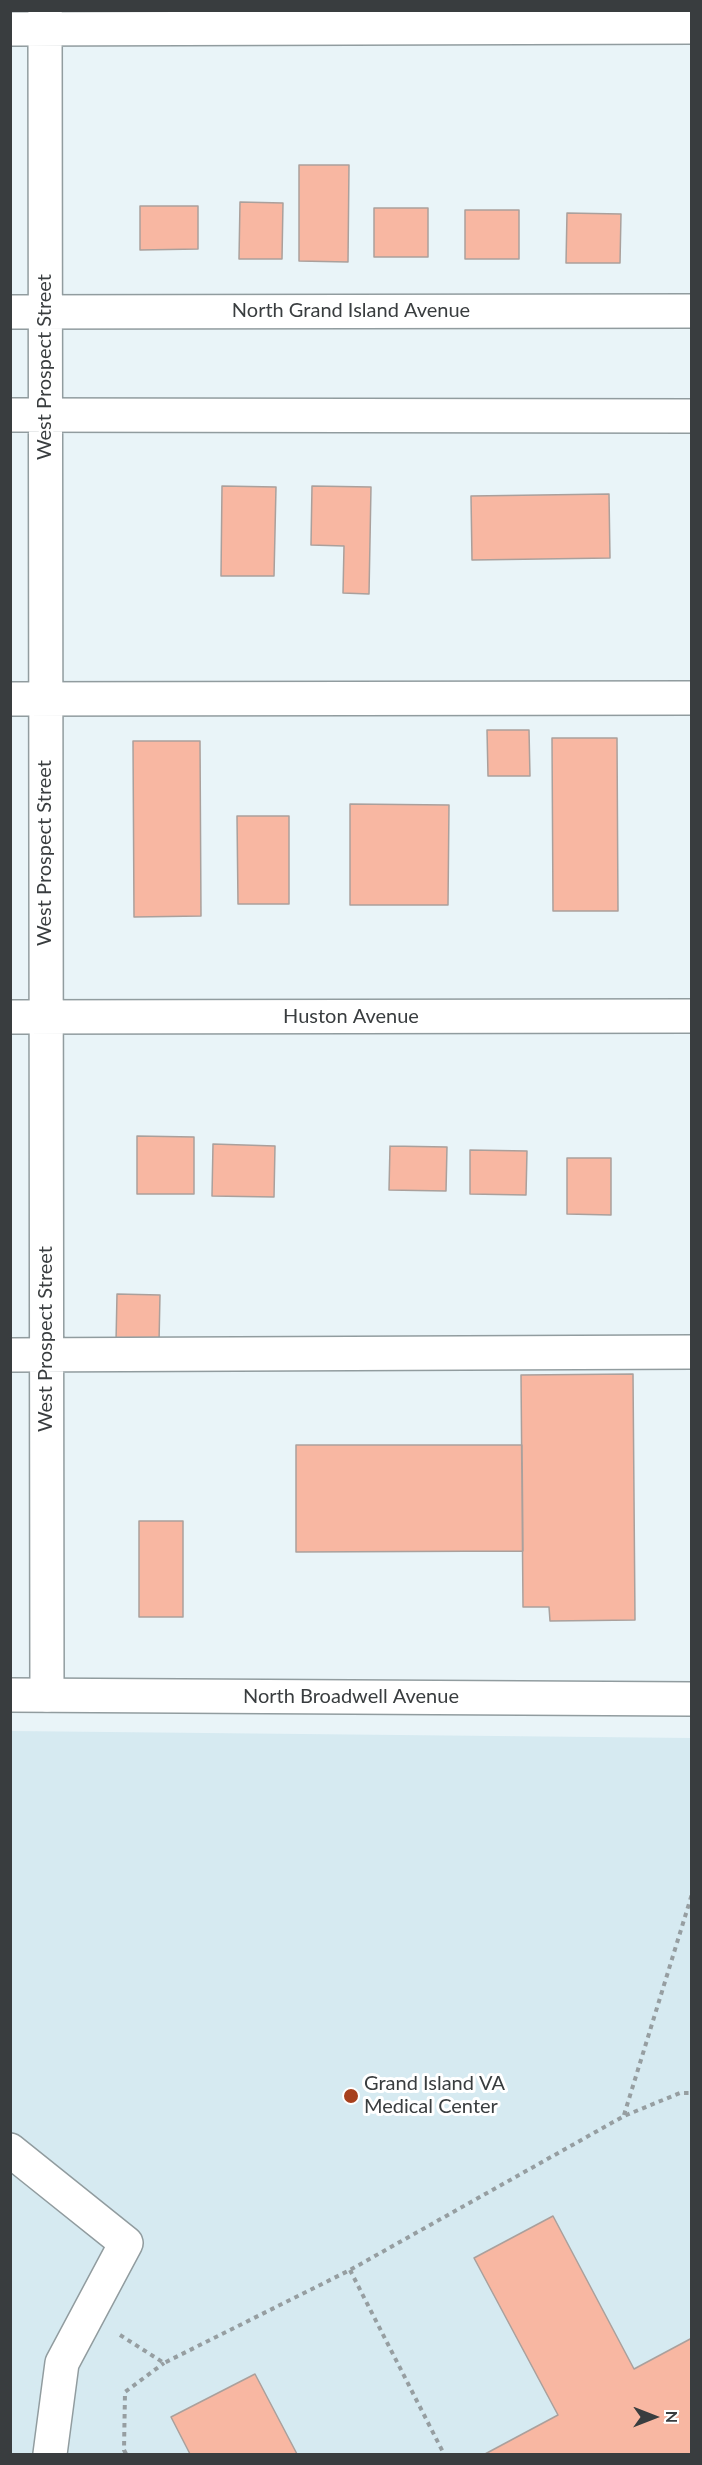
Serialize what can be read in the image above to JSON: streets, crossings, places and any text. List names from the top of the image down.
{
  "streets": {
    "street": [
      "North Grand Island Avenue",
      "West Prospect Street",
      "Huston Avenue",
      "North Broadwell Avenue"
    ]
  },
  "crossings": [
    ["North Grand Island Avenue", "West Prospect Street"],
    ["West Prospect Street", "Huston Avenue"],
    ["West Prospect Street", "North Broadwell Avenue"]
  ],
  "places": ["Grand Island VA Medical Center"],
  "north": "right"
}
